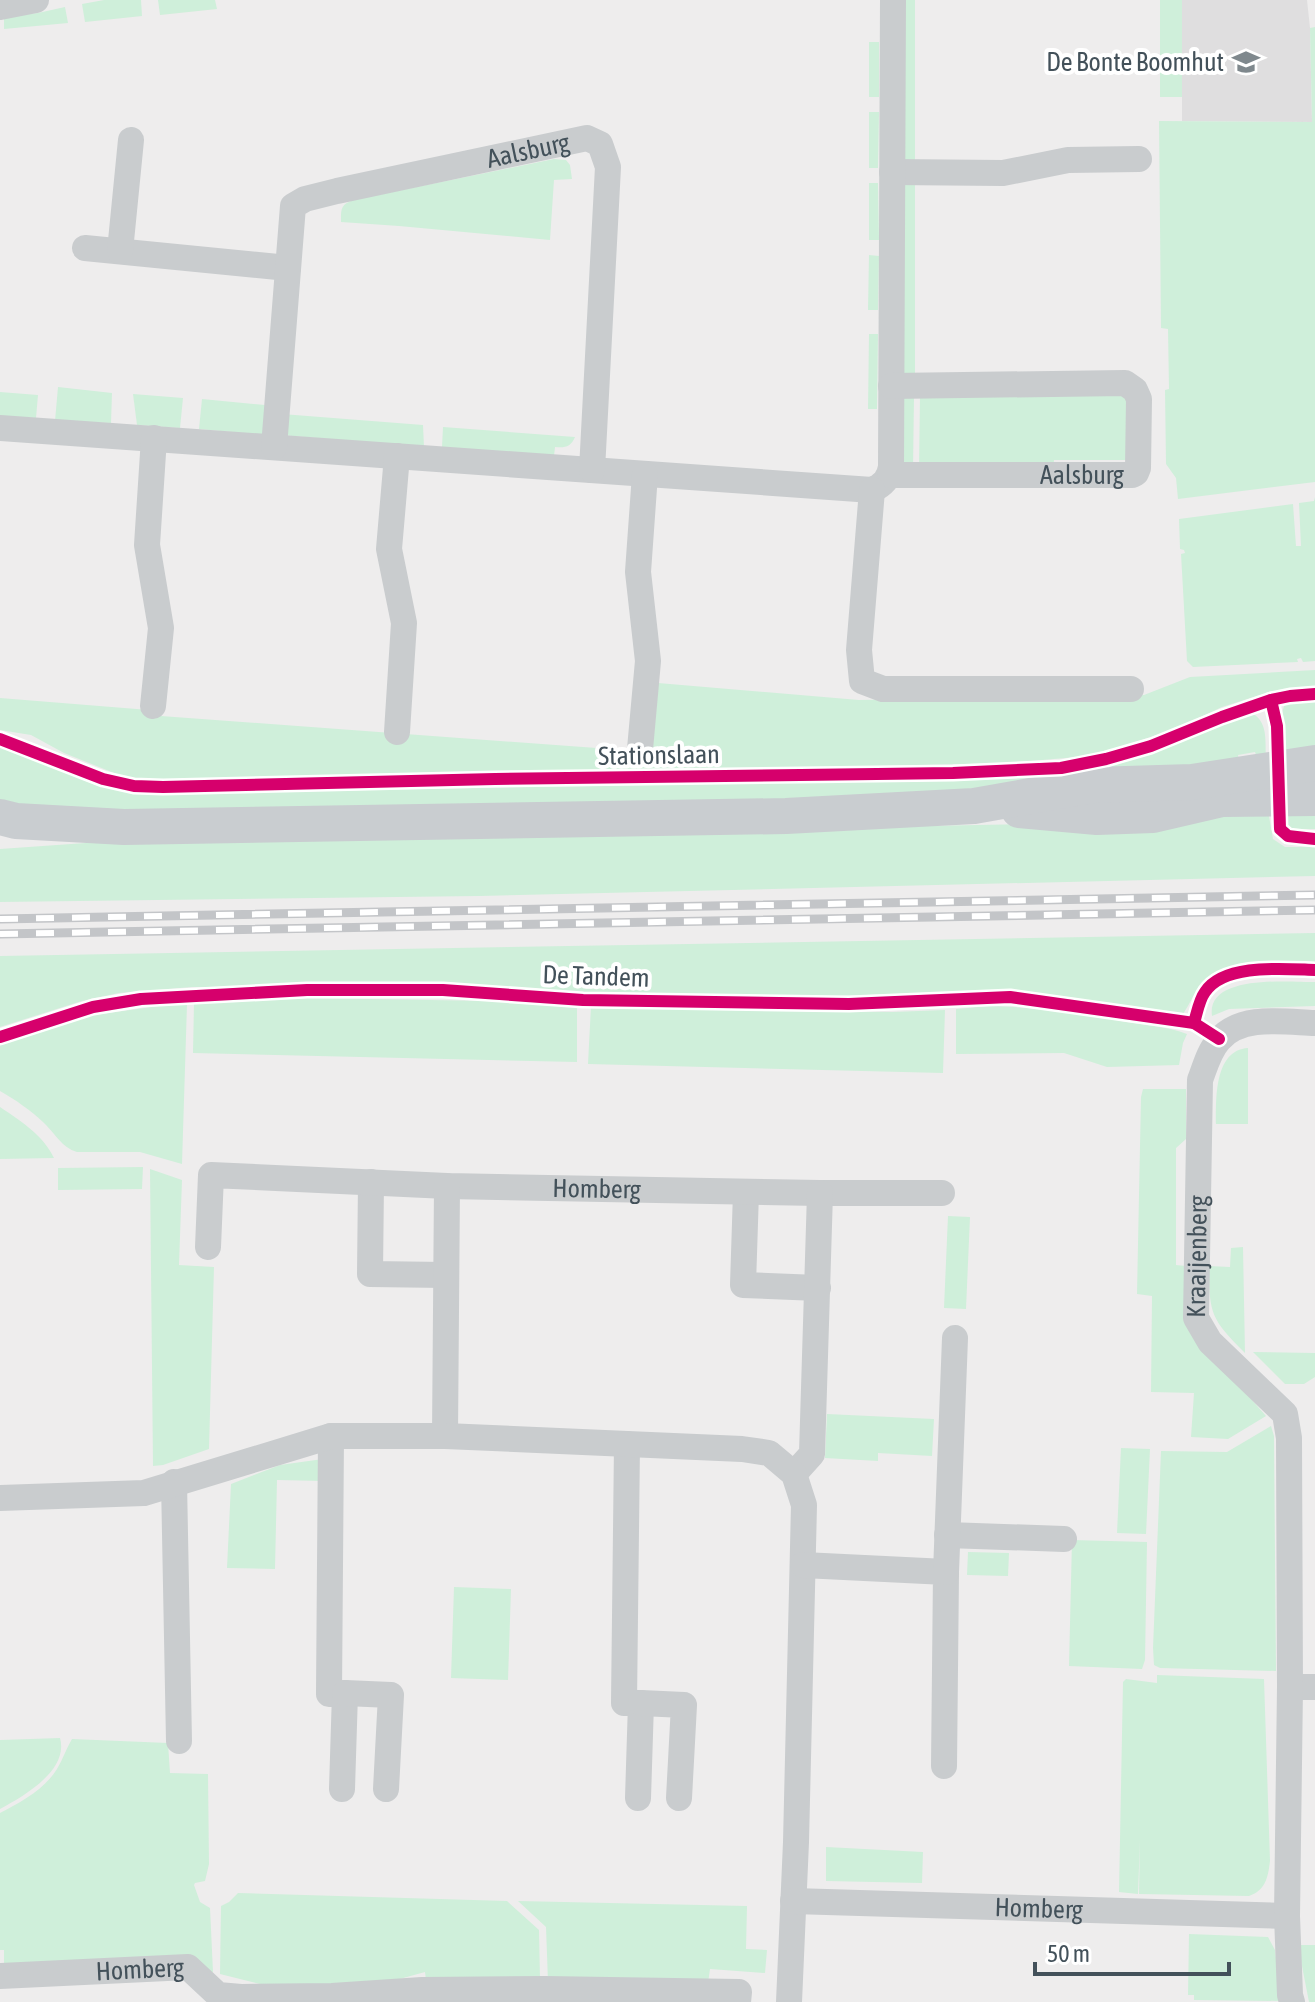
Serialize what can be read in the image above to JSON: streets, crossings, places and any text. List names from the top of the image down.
{
  "streets": {
    "street": ["Aalsburg", "Homberg", "Kraaijenberg"],
    "cycle path": ["Stationslaan", "De Tandem"]
  },
  "crossings": [
    ["Homberg", "Kraaijenberg"]
  ],
  "places": {
    "school or university": ["De Bonte Boomhut"]
  },
  "scale_bar": "50 m"
}
